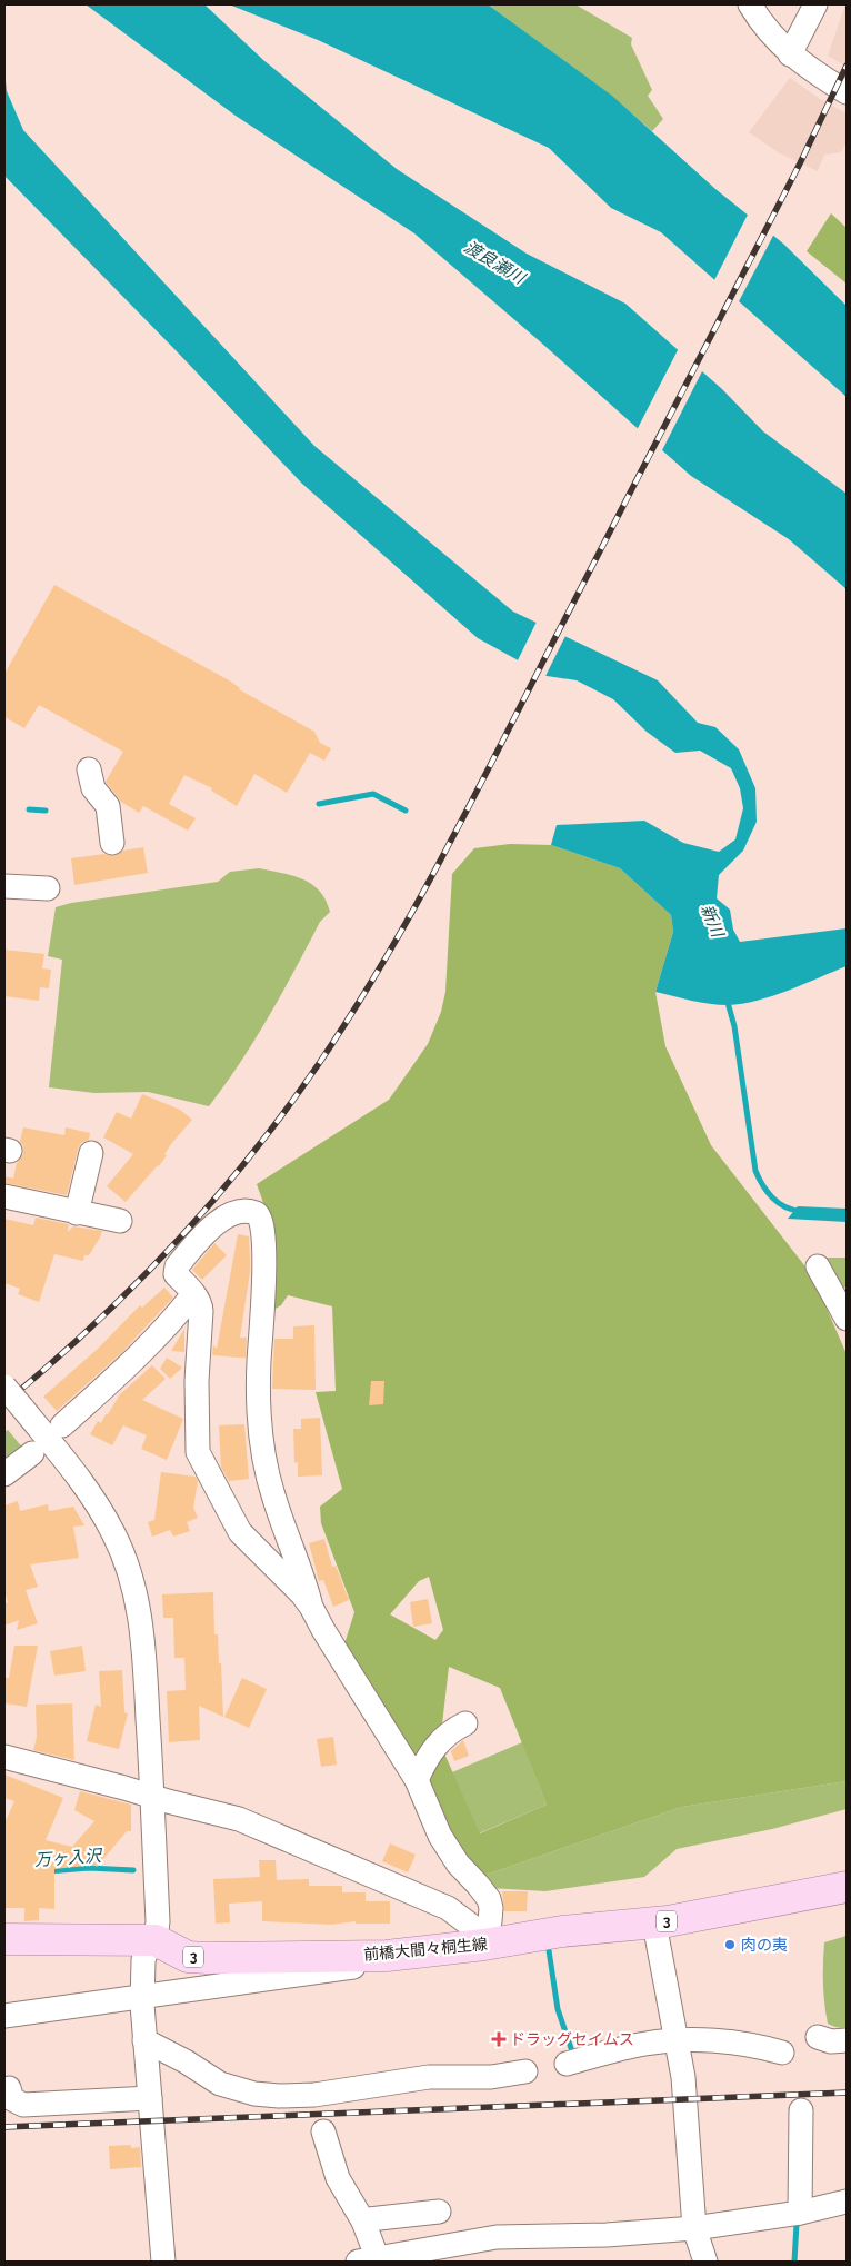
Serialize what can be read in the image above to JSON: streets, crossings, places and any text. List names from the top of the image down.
{
  "streets": {
    "main road": ["3", "前橋大間々桐生線"]
  },
  "water": ["渡良瀬川", "新川", "万ヶ入沢"],
  "places": {
    "other": ["肉の夷"],
    "health": ["ドラッグセイムス"]
  }
}
